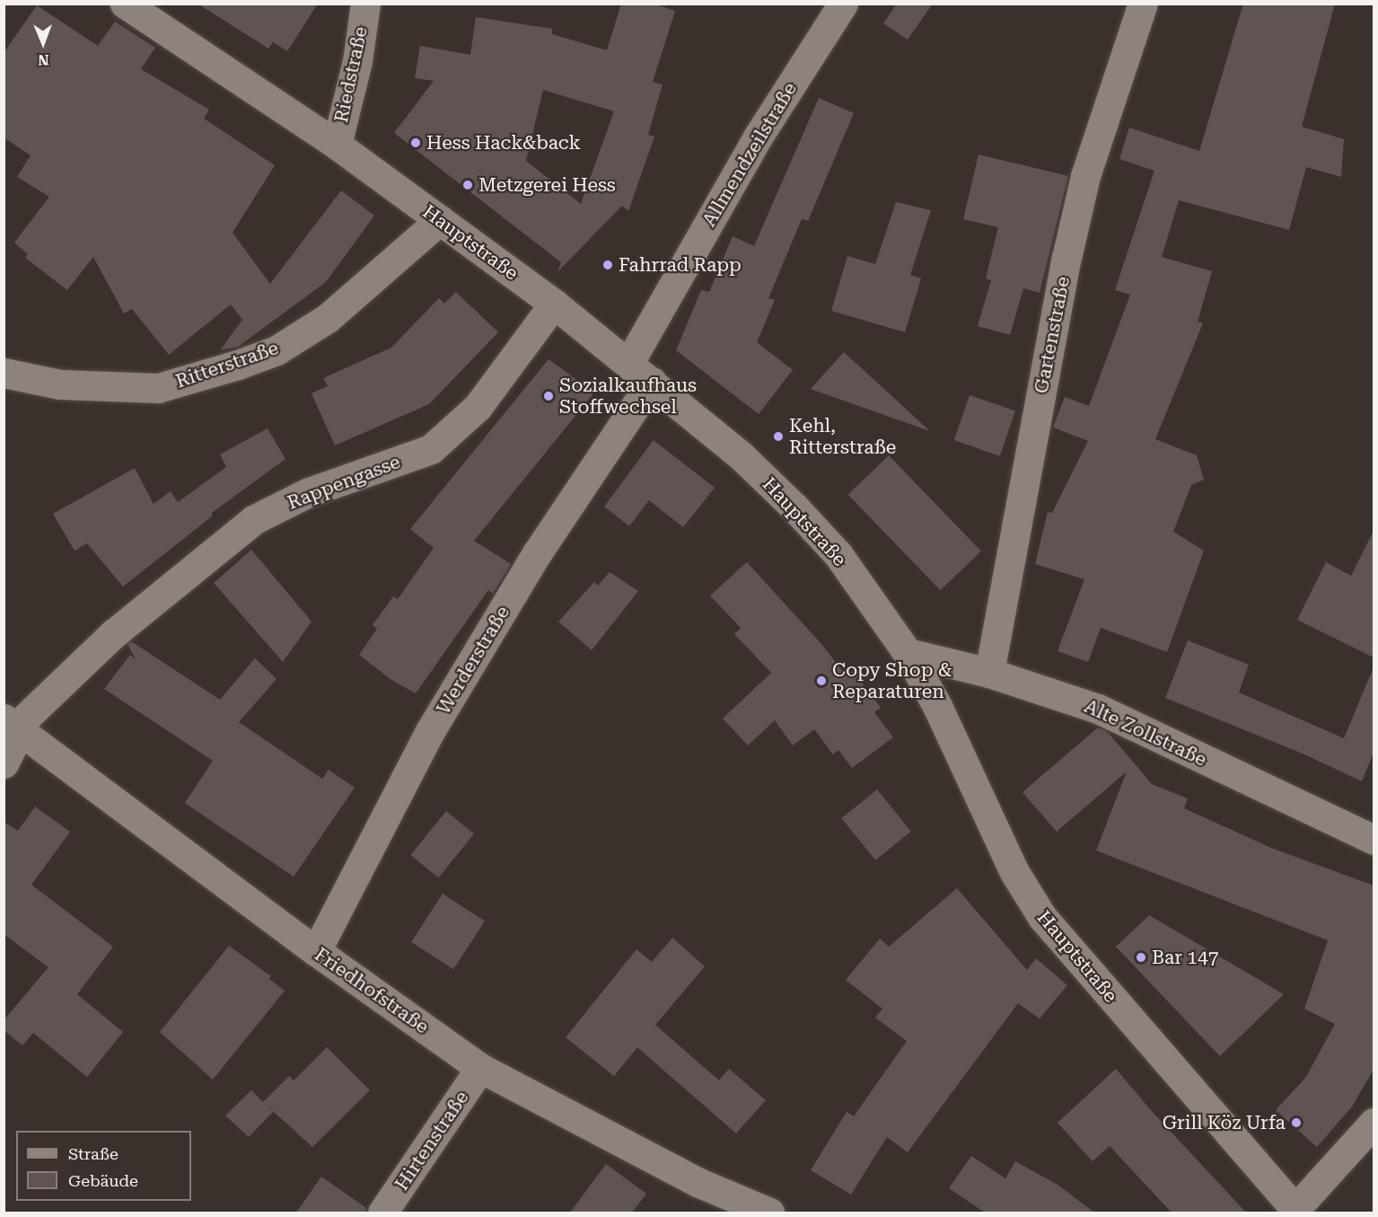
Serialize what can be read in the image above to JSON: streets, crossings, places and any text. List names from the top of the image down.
{
  "streets": {
    "street": [
      "Riedstraße",
      "Allmendzeilstraße",
      "Hauptstraße",
      "Gartenstraße",
      "Ritterstraße",
      "Rappengasse",
      "Werderstraße",
      "Alte Zollstraße",
      "Friedhofstraße",
      "Hirtenstraße"
    ]
  },
  "crossings": [
    ["Riedstraße", "Hauptstraße"],
    ["Allmendzeilstraße", "Hauptstraße"],
    ["Hauptstraße", "Ritterstraße"],
    ["Hauptstraße", "Rappengasse"],
    ["Hauptstraße", "Werderstraße"],
    ["Hauptstraße", "Alte Zollstraße"],
    ["Gartenstraße", "Alte Zollstraße"],
    ["Rappengasse", "Friedhofstraße"],
    ["Werderstraße", "Friedhofstraße"],
    ["Friedhofstraße", "Hirtenstraße"]
  ],
  "places": [
    "Hess Hack&back",
    "Metzgerei Hess",
    "Fahrrad Rapp",
    "Sozialkaufhaus Stoffwechsel",
    "Kehl, Ritterstraße",
    "Copy Shop & Reparaturen",
    "Bar 147",
    "Grill Köz Urfa"
  ],
  "legend": ["Straße", "Gebäude"],
  "north": "bottom"
}
